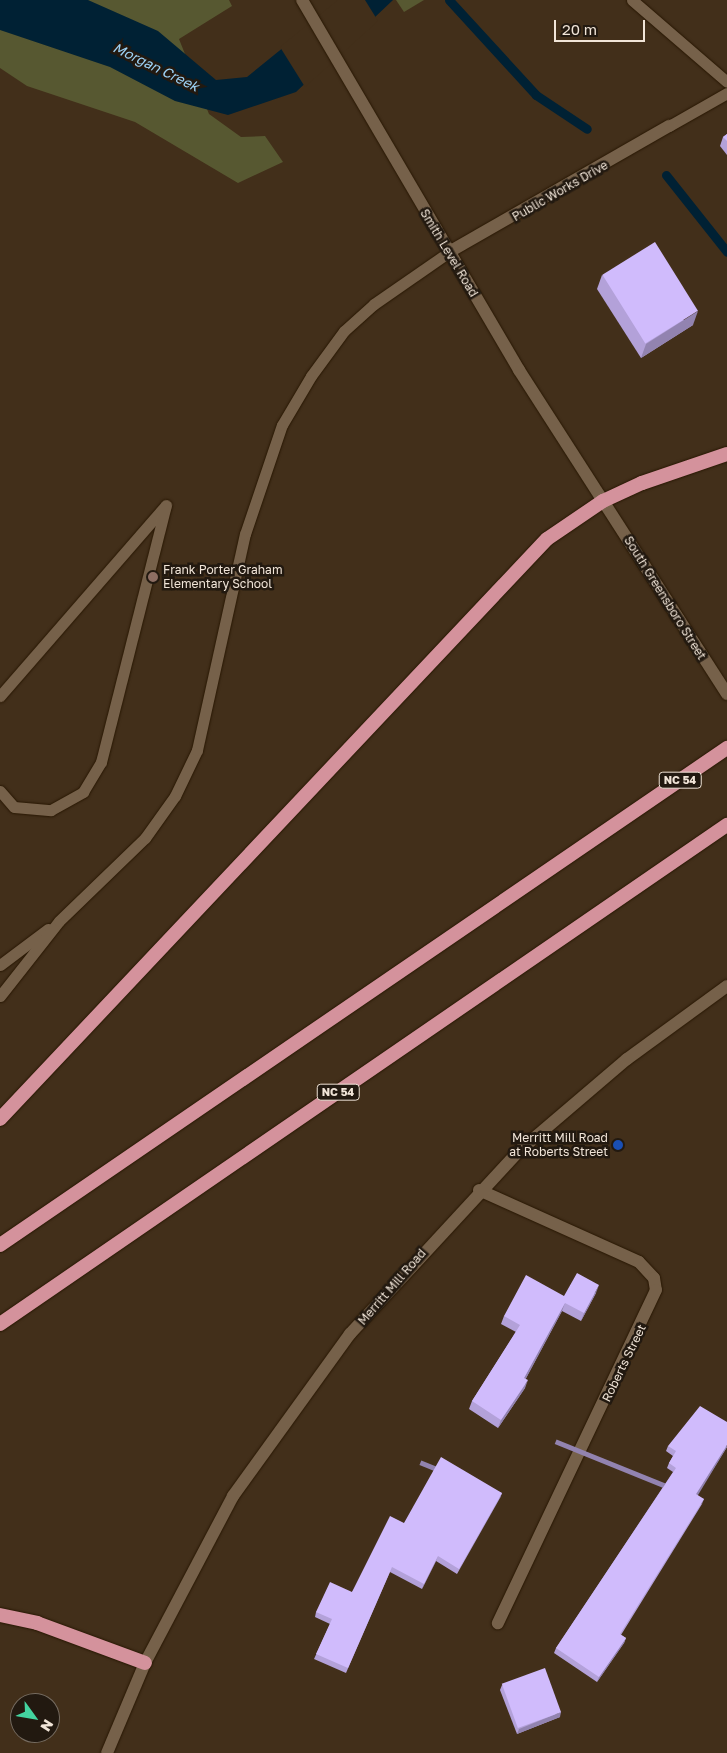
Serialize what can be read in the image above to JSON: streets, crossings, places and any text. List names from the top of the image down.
{
  "streets": {
    "highway": ["NC 54"],
    "street": [
      "Public Works Drive",
      "Smith Level Road",
      "South Greensboro Street",
      "Merritt Mill Road",
      "Roberts Street"
    ]
  },
  "crossings": [
    ["Public Works Drive", "Smith Level Road"],
    ["Smith Level Road", "South Greensboro Street"],
    ["Merritt Mill Road", "Roberts Street"]
  ],
  "water": ["Morgan Creek"],
  "places": ["Frank Porter Graham Elementary School", "Merritt Mill Road at Roberts Street"],
  "scale_bar": "20 m",
  "north": "bottom right"
}
